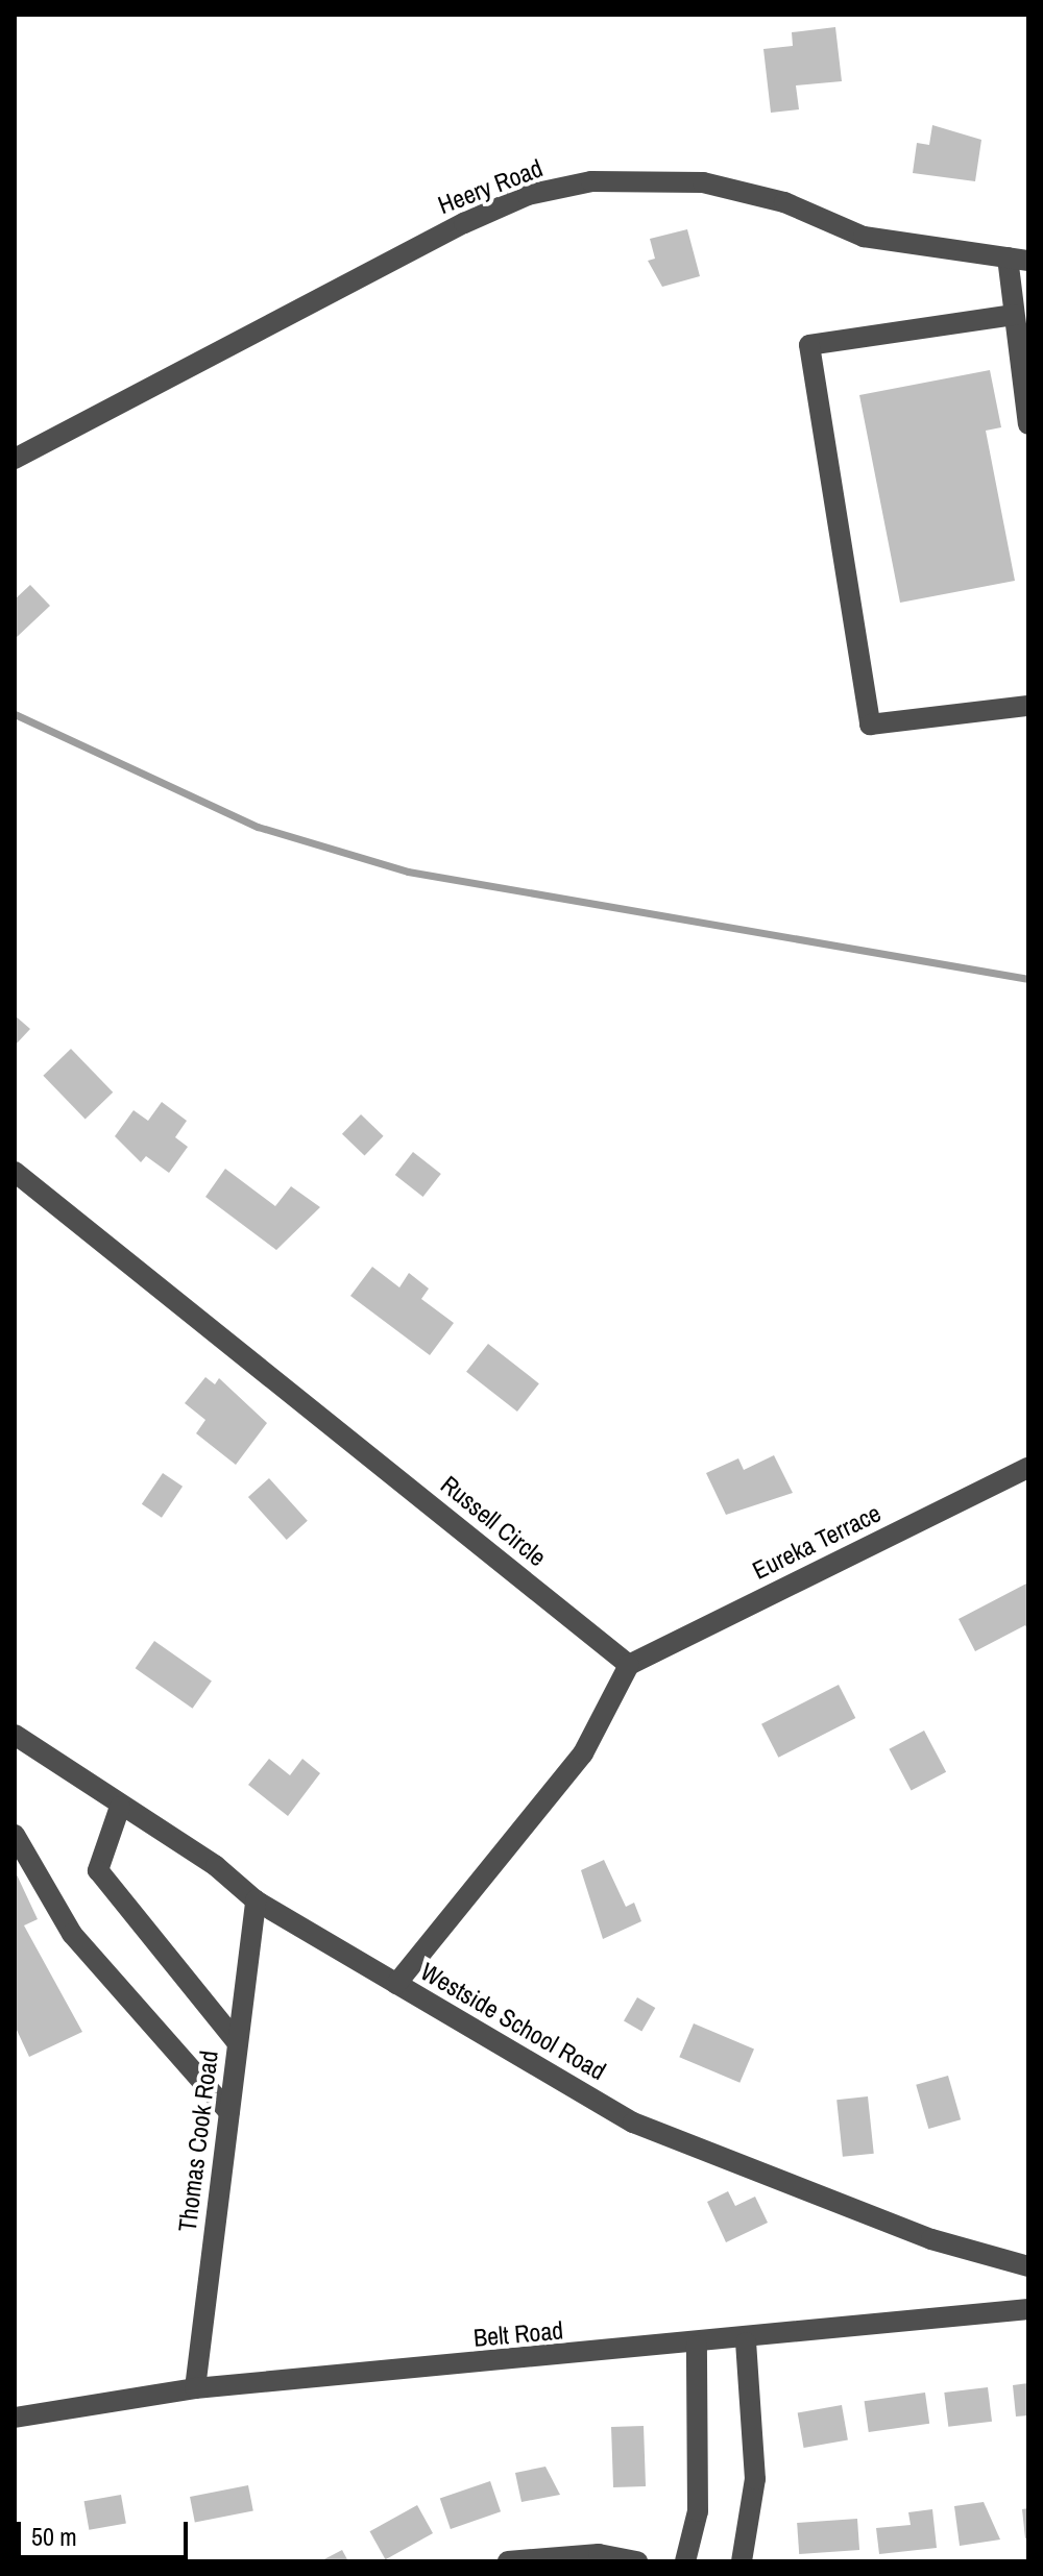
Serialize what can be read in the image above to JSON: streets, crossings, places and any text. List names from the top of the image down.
{
  "streets": {
    "street": [
      "Heery Road",
      "Russell Circle",
      "Eureka Terrace",
      "Westside School Road",
      "Thomas Cook Road",
      "Belt Road"
    ]
  },
  "crossings": [
    ["Russell Circle", "Eureka Terrace"],
    ["Westside School Road", "Thomas Cook Road"],
    ["Thomas Cook Road", "Belt Road"]
  ],
  "scale_bar": "50 m"
}
